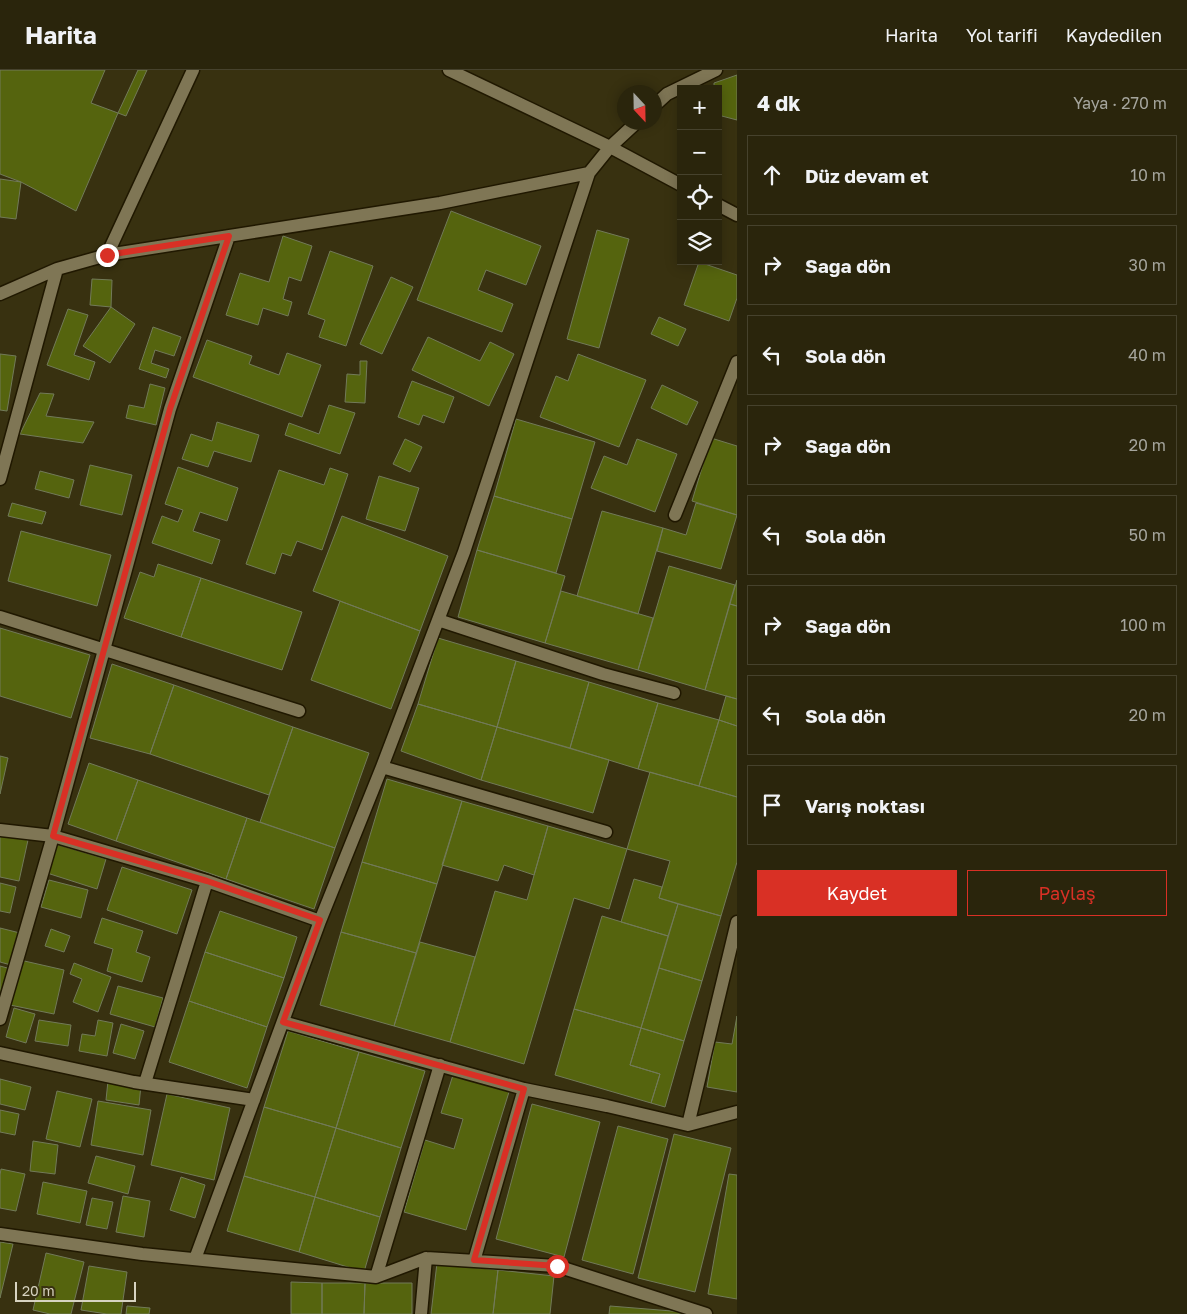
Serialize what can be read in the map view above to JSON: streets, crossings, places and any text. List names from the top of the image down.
{
  "scale_bar": "20 m",
  "north": "bottom",
  "page": {
    "header": "Harita",
    "nav": ["Harita", "Yol tarifi", "Kaydedilen"],
    "heading": ["4 dk", "Yaya · 270 m"],
    "map_buttons": ["+", "−"],
    "list": [
      ["Düz devam et", "10 m"],
      ["Sağa dön", "30 m"],
      ["Sola dön", "40 m"],
      ["Sağa dön", "20 m"],
      ["Sola dön", "50 m"],
      ["Sağa dön", "100 m"],
      ["Sola dön", "20 m"],
      "Varış noktası"
    ],
    "buttons": ["Kaydet", "Paylaş"],
    "scale": "20 m"
  }
}
